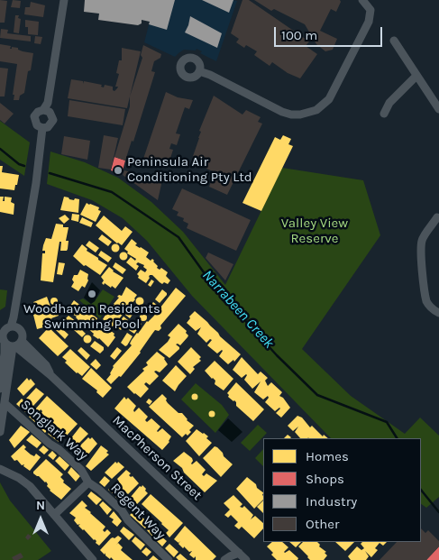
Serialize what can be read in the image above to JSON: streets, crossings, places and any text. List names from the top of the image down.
{
  "streets": {
    "street": ["Songlark Way", "MacPherson Street", "Regent Way"]
  },
  "crossings": [
    ["Songlark Way", "Regent Way"]
  ],
  "water": ["Narrabeen Creek"],
  "parks": ["Valley View Reserve"],
  "places": ["Peninsula Air Conditioning Pty Ltd", "Woodhaven Residents Swimming Pool"],
  "legend": [
    "Homes",
    "Shops",
    "Industry",
    "Other"
  ],
  "scale_bar": "100 m",
  "north": "top"
}
